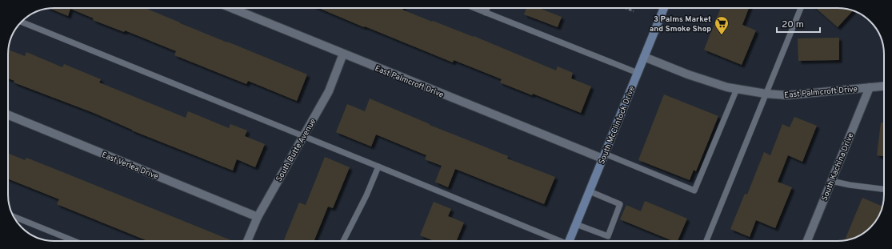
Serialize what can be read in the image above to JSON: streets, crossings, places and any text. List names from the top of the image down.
{
  "streets": {
    "main road": ["South McClintock Drive"],
    "street": [
      "East Palmcroft Drive",
      "South Butte Avenue",
      "East Verlea Drive",
      "South Kachina Drive"
    ]
  },
  "crossings": [
    ["East Palmcroft Drive", "South McClintock Drive"],
    ["East Palmcroft Drive", "South Butte Avenue"],
    ["East Palmcroft Drive", "South Kachina Drive"],
    ["South Butte Avenue", "East Verlea Drive"]
  ],
  "places": {
    "supermarket": ["3 Palms Market and Smoke Shop"]
  },
  "scale_bar": "20 m"
}
